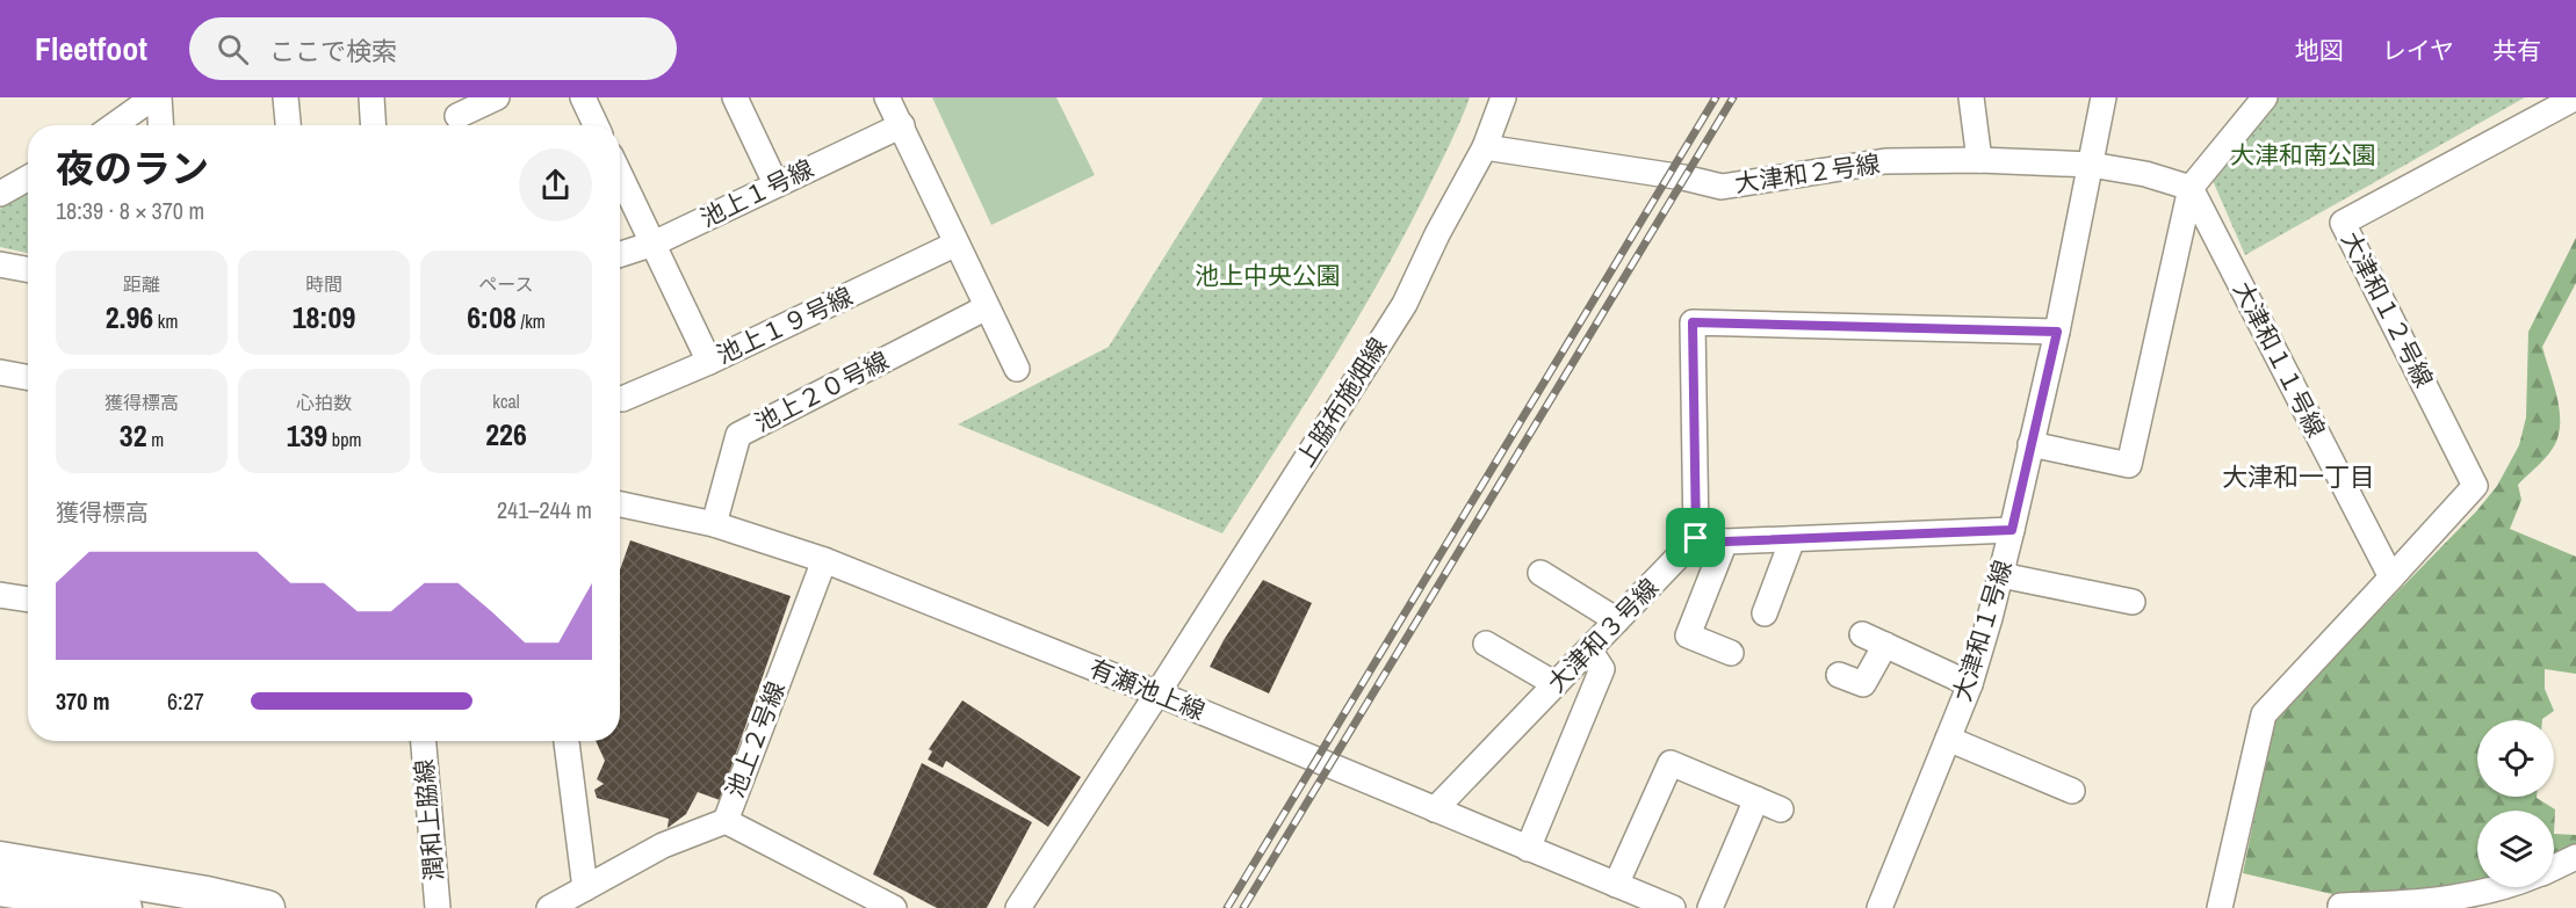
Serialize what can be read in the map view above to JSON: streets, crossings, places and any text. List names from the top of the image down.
{
  "streets": {
    "street": [
      "大津和２号線",
      "池上１号線",
      "大津和１２号線",
      "池上１９号線",
      "大津和１１号線",
      "池上２０号線",
      "上脇布施畑線",
      "大津和１号線",
      "大津和３号線",
      "有瀬池上線",
      "池上２号線",
      "潤和上脇線"
    ]
  },
  "crossings": [
    ["大津和２号線", "上脇布施畑線"],
    ["大津和２号線", "大津和１号線"],
    ["大津和１２号線", "大津和１１号線"],
    ["池上２０号線", "有瀬池上線"],
    ["上脇布施畑線", "有瀬池上線"],
    ["大津和３号線", "有瀬池上線"],
    ["有瀬池上線", "池上２号線"]
  ],
  "districts": ["大津和一丁目"],
  "parks": ["大津和南公園", "池上中央公園"],
  "page": {
    "header": "Fleetfoot",
    "search": "ここで検索",
    "nav": ["地図", "レイヤ", "共有"],
    "heading": ["夜のラン", "18:39 · 8 × 370 m"],
    "stats": [
      ["距離", "2.96 km"],
      ["時間", "18:09"],
      ["ペース", "6:08 /km"],
      ["獲得標高", "32 m"],
      ["心拍数", "139 bpm"],
      ["kcal", "226"]
    ],
    "chart": ["獲得標高", "241–244 m"],
    "list": [
      {
        "name": "370 m",
        "note": "6:27"
      }
    ]
  }
}
